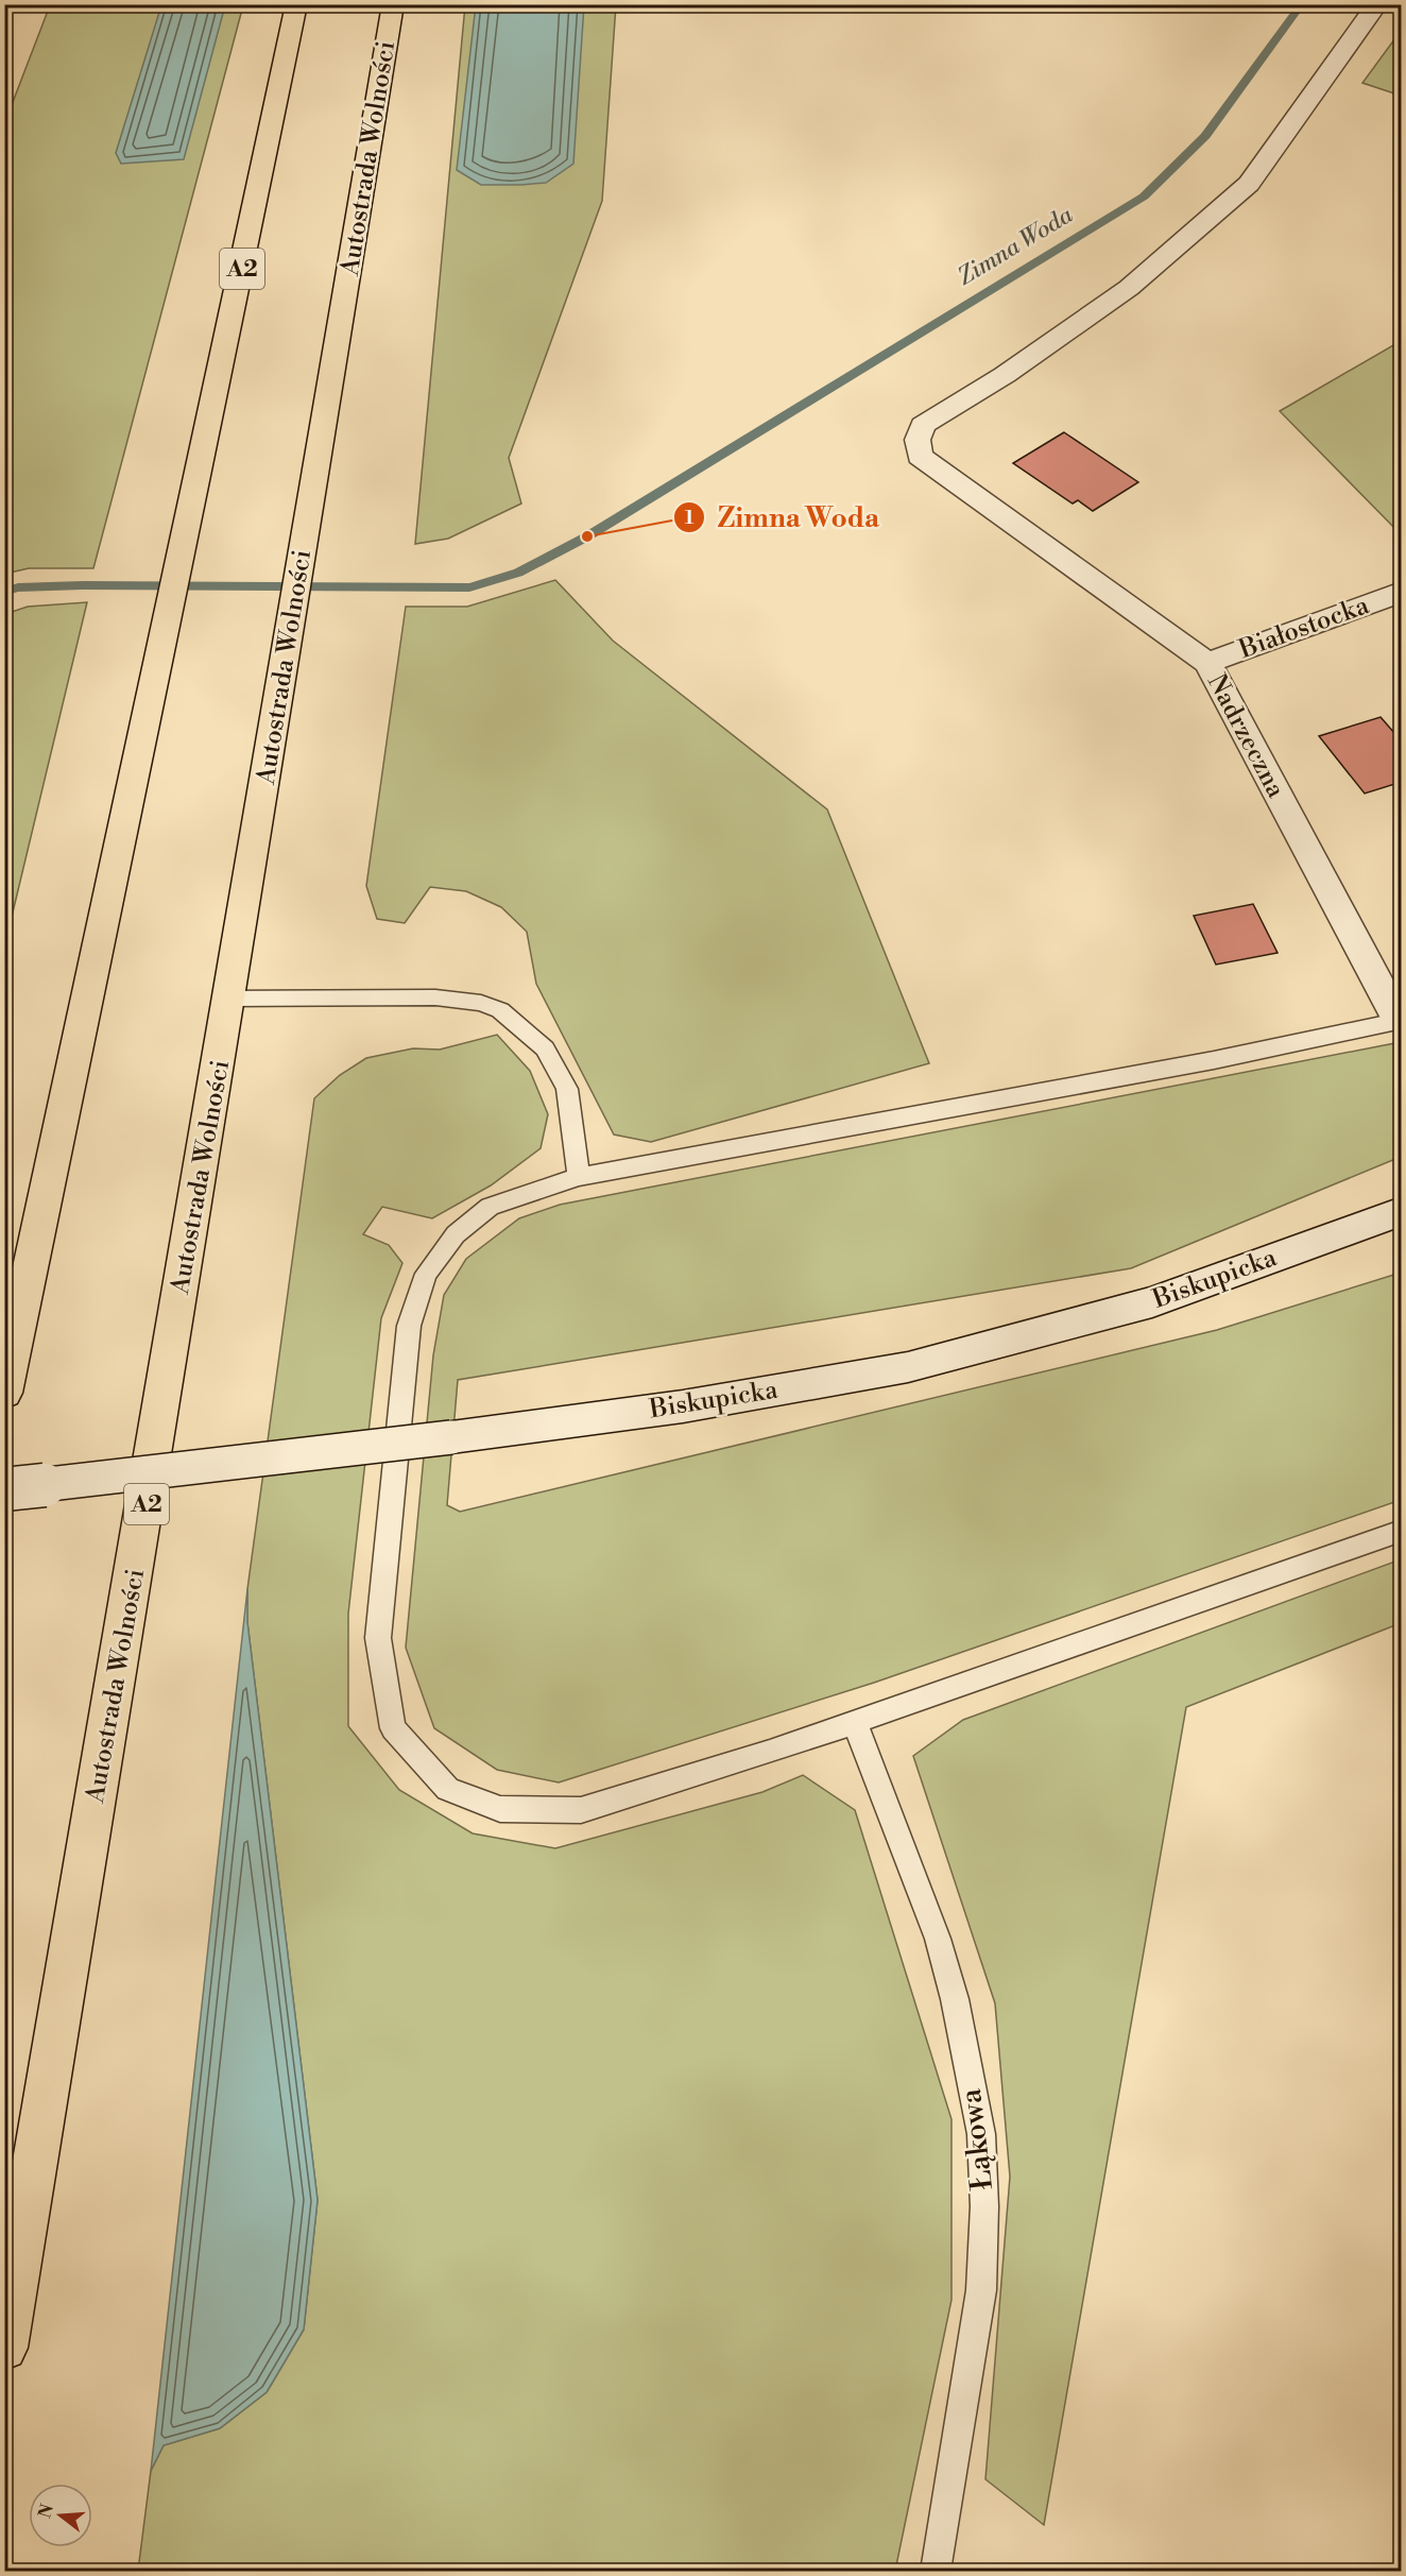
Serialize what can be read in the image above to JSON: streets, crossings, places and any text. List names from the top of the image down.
{
  "streets": {
    "highway": ["Autostrada Wolności", "A2"],
    "street": ["Białostocka", "Nadrzeczna", "Biskupicka"],
    "lane": ["Łąkowa"]
  },
  "crossings": [
    ["Białostocka", "Nadrzeczna"]
  ],
  "water": ["Zimna Woda"],
  "places": ["Zimna Woda"],
  "north": "left"
}
